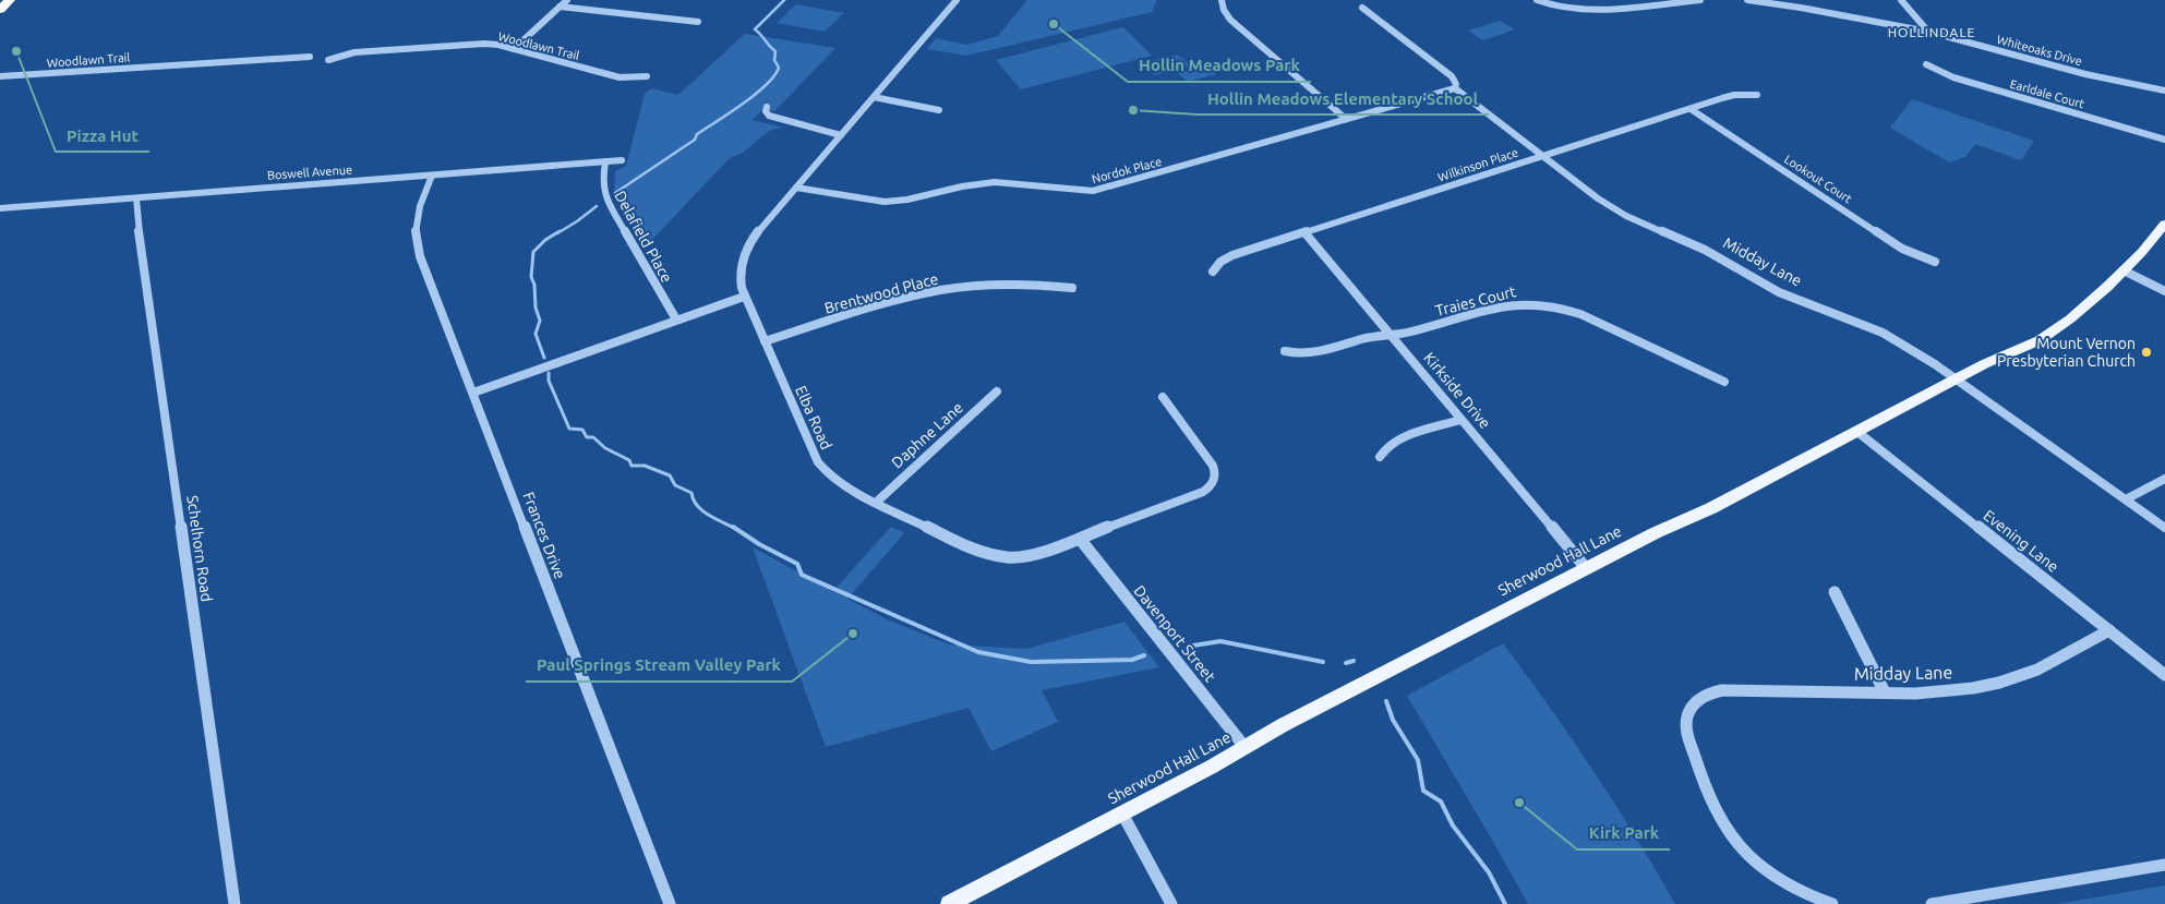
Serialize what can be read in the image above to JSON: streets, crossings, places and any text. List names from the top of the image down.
{
  "streets": {
    "main road": ["Sherwood Hall Lane"],
    "street": [
      "Woodlawn Trail",
      "Whiteoaks Drive",
      "Earldale Court",
      "Wilkinson Place",
      "Nordok Place",
      "Boswell Avenue",
      "Lookout Court",
      "Delafield Place",
      "Midday Lane",
      "Brentwood Place",
      "Traies Court",
      "Kirkside Drive",
      "Elba Road",
      "Daphne Lane",
      "Frances Drive",
      "Evening Lane",
      "Schelhorn Road",
      "Davenport Street"
    ]
  },
  "crossings": [
    ["Wilkinson Place", "Lookout Court"],
    ["Wilkinson Place", "Midday Lane"],
    ["Wilkinson Place", "Kirkside Drive"],
    ["Nordok Place", "Midday Lane"],
    ["Nordok Place", "Elba Road"],
    ["Boswell Avenue", "Delafield Place"],
    ["Boswell Avenue", "Frances Drive"],
    ["Boswell Avenue", "Schelhorn Road"],
    ["Midday Lane", "Evening Lane"],
    ["Midday Lane", "Sherwood Hall Lane"],
    ["Brentwood Place", "Elba Road"],
    ["Traies Court", "Kirkside Drive"],
    ["Kirkside Drive", "Sherwood Hall Lane"],
    ["Elba Road", "Daphne Lane"],
    ["Elba Road", "Davenport Street"],
    ["Evening Lane", "Sherwood Hall Lane"],
    ["Sherwood Hall Lane", "Davenport Street"]
  ],
  "districts": ["HOLLINDALE"],
  "places": [
    "Hollin Meadows Park",
    "Pizza Hut",
    "Hollin Meadows Elementary School",
    "Mount Vernon Presbyterian Church",
    "Paul Springs Stream Valley Park",
    "Kirk Park"
  ]
}
